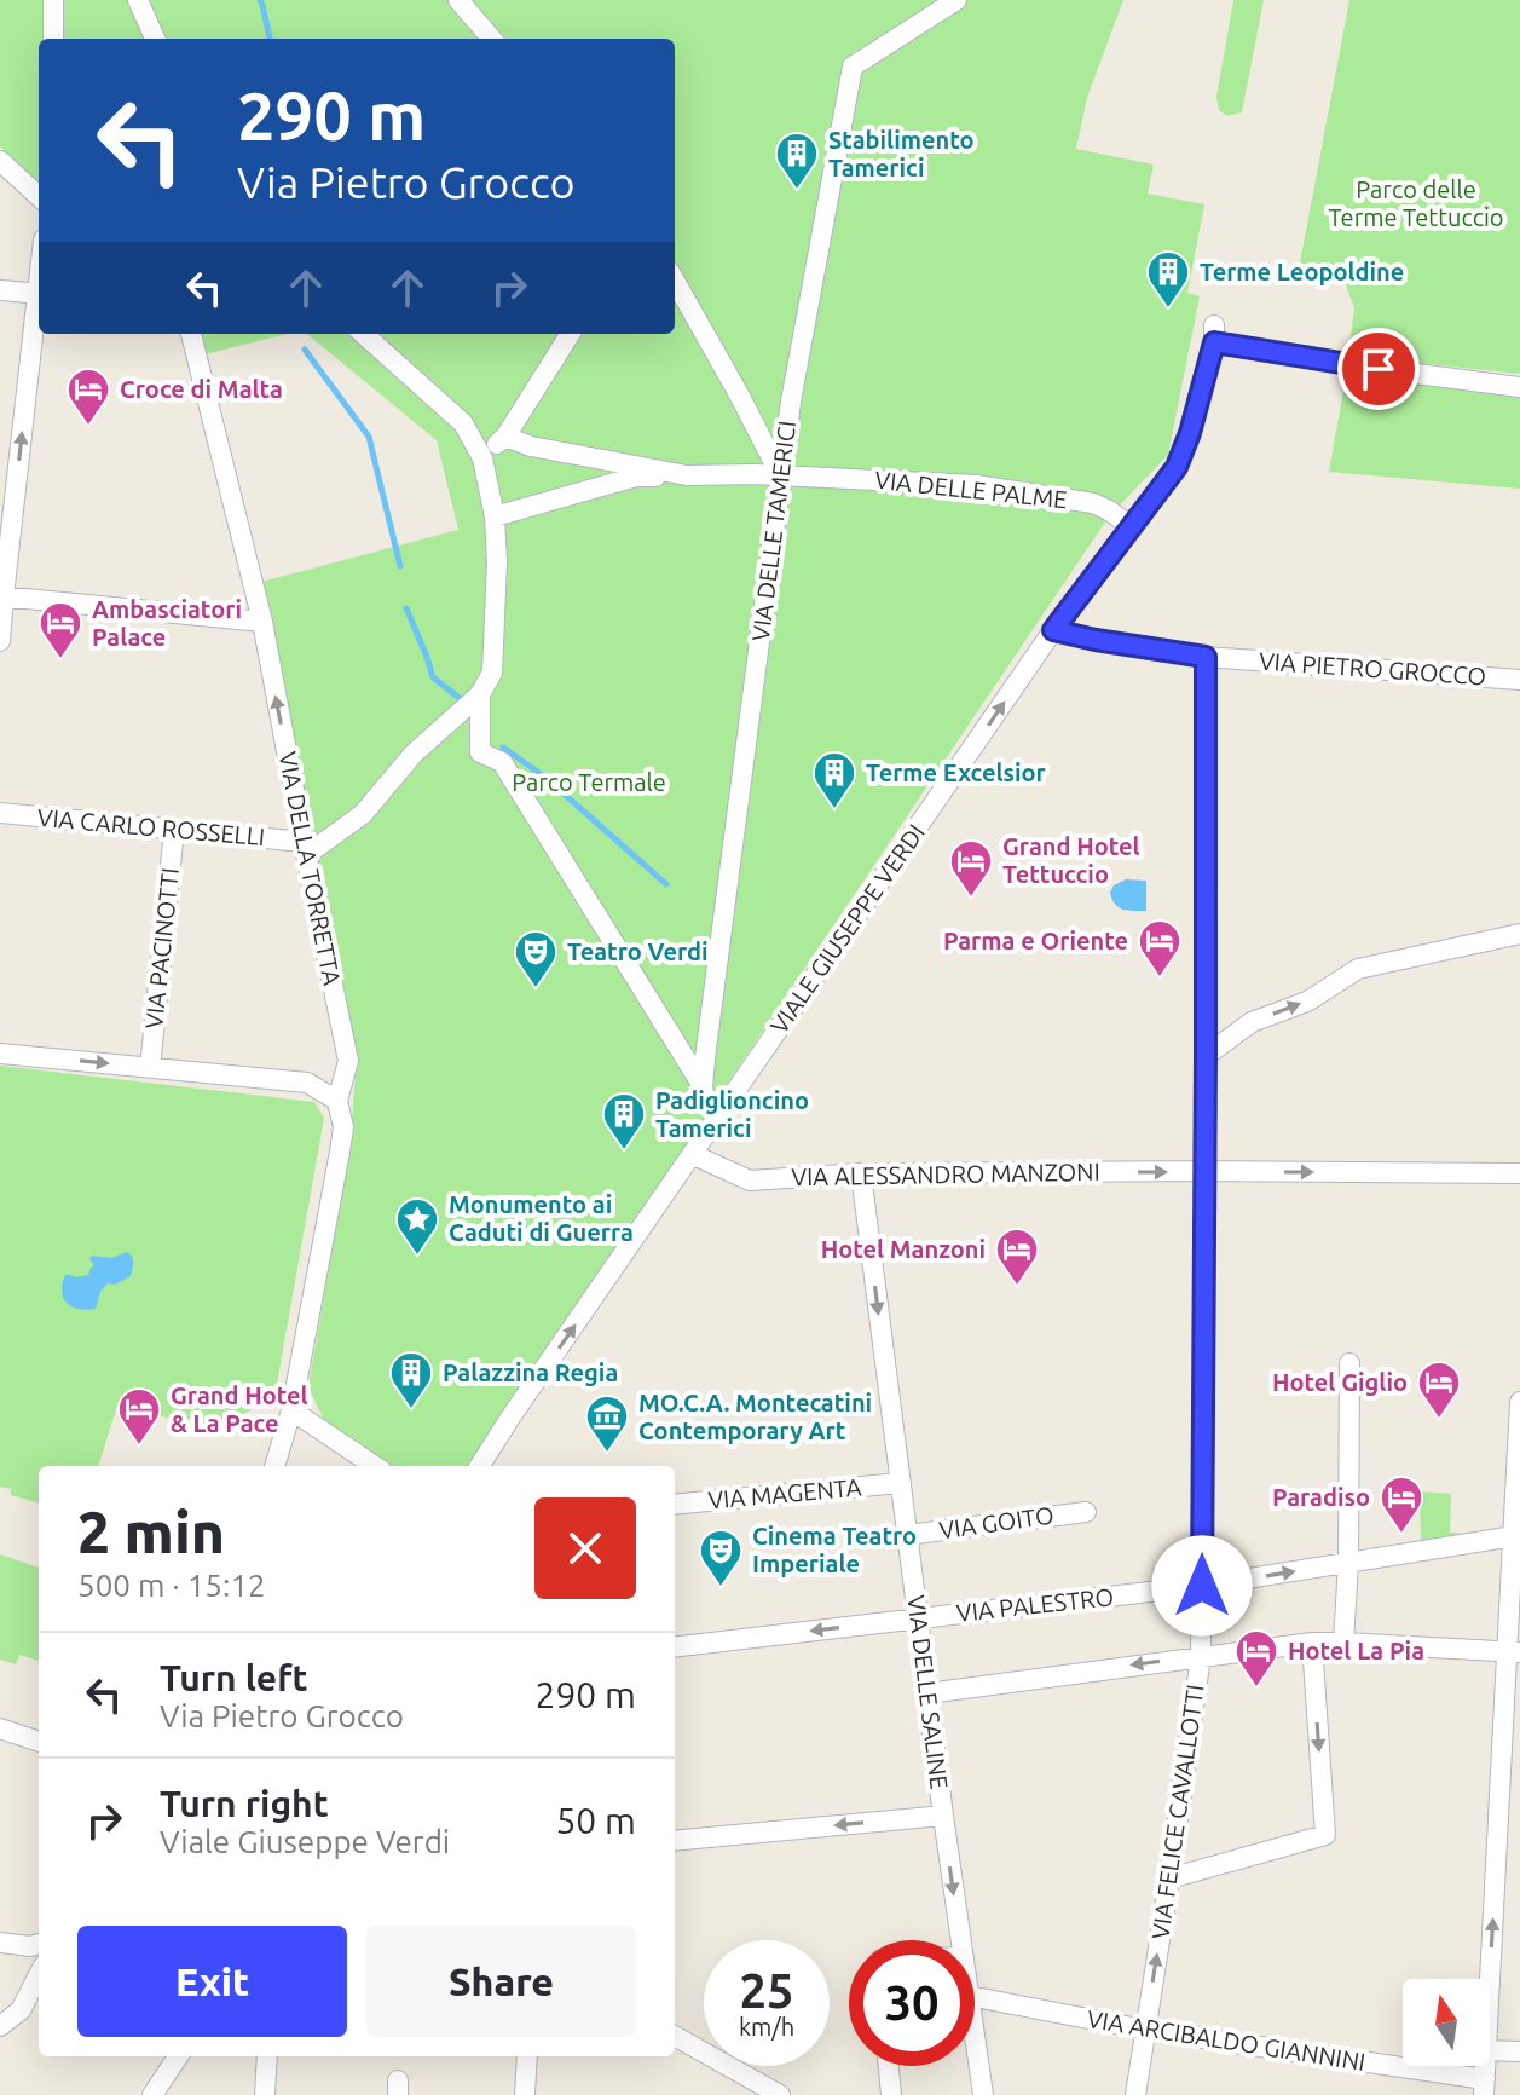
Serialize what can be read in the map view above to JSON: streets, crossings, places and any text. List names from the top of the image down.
{
  "streets": {
    "street": [
      "VIA DELLE PALME",
      "VIA DELLE TAMERICI",
      "VIA PIETRO GROCCO",
      "VIA CARLO ROSSELLI",
      "VIA DELLA TORRETTA",
      "VIALE GIUSEPPE VERDI",
      "VIA PACINOTTI",
      "VIA ALESSANDRO MANZONI",
      "VIA MAGENTA",
      "VIA GOITO",
      "VIA PALESTRO",
      "VIA DELLE SALINE",
      "VIA FELICE CAVALLOTTI",
      "VIA ARCIBALDO GIANNINI"
    ]
  },
  "crossings": [
    ["VIA DELLE PALME", "VIA DELLE TAMERICI"],
    ["VIA DELLE PALME", "VIALE GIUSEPPE VERDI"],
    ["VIA PIETRO GROCCO", "VIALE GIUSEPPE VERDI"],
    ["VIA PIETRO GROCCO", "VIA FELICE CAVALLOTTI"],
    ["VIA CARLO ROSSELLI", "VIA DELLA TORRETTA"],
    ["VIA CARLO ROSSELLI", "VIA PACINOTTI"],
    ["VIALE GIUSEPPE VERDI", "VIA ALESSANDRO MANZONI"],
    ["VIA ALESSANDRO MANZONI", "VIA DELLE SALINE"],
    ["VIA ALESSANDRO MANZONI", "VIA FELICE CAVALLOTTI"],
    ["VIA MAGENTA", "VIA DELLE SALINE"],
    ["VIA GOITO", "VIA DELLE SALINE"],
    ["VIA PALESTRO", "VIA DELLE SALINE"],
    ["VIA PALESTRO", "VIA FELICE CAVALLOTTI"],
    ["VIA FELICE CAVALLOTTI", "VIA ARCIBALDO GIANNINI"]
  ],
  "one_way": ["VIALE GIUSEPPE VERDI", "VIA ALESSANDRO MANZONI", "VIA DELLE SALINE"],
  "parks": ["Parco delle Terme Tettuccio", "Parco Termale"],
  "places": {
    "building": [
      "Stabilimento Tamerici",
      "Terme Leopoldine",
      "Terme Excelsior",
      "Padiglioncino Tamerici",
      "Palazzina Regia"
    ],
    "hotel": [
      "Croce di Malta",
      "Ambasciatori Palace",
      "Grand Hotel Tettuccio",
      "Parma e Oriente",
      "Hotel Manzoni",
      "Hotel Giglio",
      "Grand Hotel & La Pace",
      "Paradiso",
      "Hotel La Pia"
    ],
    "theatre": ["Teatro Verdi", "Cinema Teatro Imperiale"],
    "place": ["Monumento ai Caduti di Guerra"],
    "museum": ["MO.C.A. Montecatini Contemporary Art"]
  },
  "north": "top",
  "page": {
    "turn": ["290 m", "Via Pietro Grocco"],
    "heading": ["2 min", "500 m · 15:12"],
    "list": [
      {
        "name": "Turn left",
        "note": "Via Pietro Grocco",
        "value": "290 m"
      },
      {
        "name": "Turn right",
        "note": "Viale Giuseppe Verdi",
        "value": "50 m"
      }
    ],
    "buttons": ["Exit", "Share"],
    "speed": "25 km/h",
    "limit": "30"
  }
}
